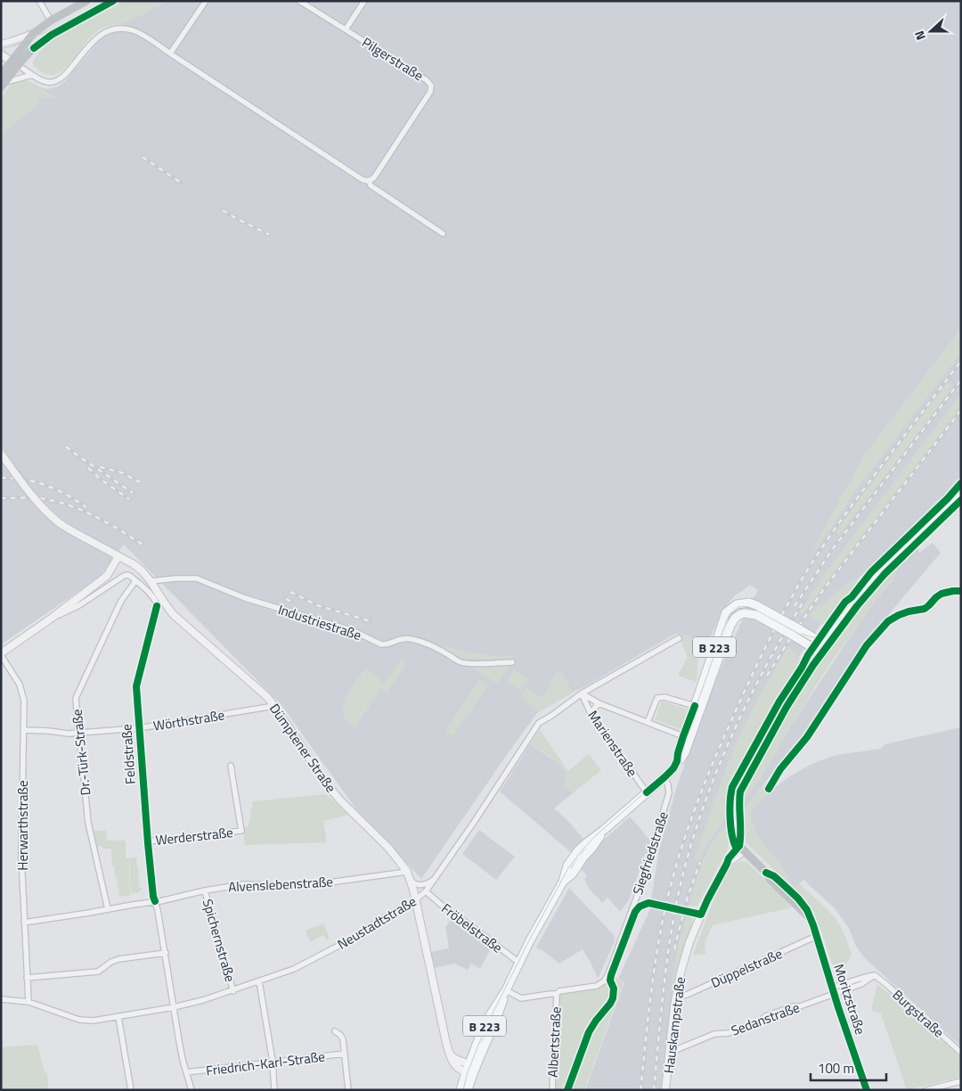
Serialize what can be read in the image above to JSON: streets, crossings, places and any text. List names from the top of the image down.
{
  "streets": {
    "main road": ["B 223", "Moritzstraße"],
    "street": [
      "Pilgerstraße",
      "Industriestraße",
      "Wörthstraße",
      "Marienstraße",
      "Dümptener Straße",
      "Dr.-Türk-Straße",
      "Feldstraße",
      "Herwarthstraße",
      "Werderstraße",
      "Siegfriedstraße",
      "Alvenslebenstraße",
      "Neustadtstraße",
      "Fröbelstraße",
      "Spichernstraße",
      "Düppelstraße",
      "Burgstraße",
      "Sedanstraße",
      "Hauskampstraße",
      "Albertstraße",
      "Friedrich-Karl-Straße"
    ]
  },
  "crossings": [
    ["Industriestraße", "Dümptener Straße"],
    ["B 223", "Marienstraße"],
    ["B 223", "Dümptener Straße"],
    ["B 223", "Siegfriedstraße"],
    ["B 223", "Fröbelstraße"],
    ["Wörthstraße", "Dümptener Straße"],
    ["Wörthstraße", "Dr.-Türk-Straße"],
    ["Wörthstraße", "Feldstraße"],
    ["Wörthstraße", "Herwarthstraße"],
    ["Marienstraße", "Neustadtstraße"],
    ["Dümptener Straße", "Alvenslebenstraße"],
    ["Dümptener Straße", "Neustadtstraße"],
    ["Dr.-Türk-Straße", "Feldstraße"],
    ["Dr.-Türk-Straße", "Alvenslebenstraße"],
    ["Feldstraße", "Werderstraße"],
    ["Feldstraße", "Alvenslebenstraße"],
    ["Feldstraße", "Neustadtstraße"],
    ["Feldstraße", "Friedrich-Karl-Straße"],
    ["Herwarthstraße", "Alvenslebenstraße"],
    ["Herwarthstraße", "Neustadtstraße"],
    ["Siegfriedstraße", "Albertstraße"],
    ["Alvenslebenstraße", "Spichernstraße"],
    ["Neustadtstraße", "Fröbelstraße"],
    ["Neustadtstraße", "Spichernstraße"],
    ["Düppelstraße", "Moritzstraße"],
    ["Düppelstraße", "Hauskampstraße"],
    ["Moritzstraße", "Burgstraße"],
    ["Moritzstraße", "Sedanstraße"],
    ["Moritzstraße", "Hauskampstraße"],
    ["Burgstraße", "Sedanstraße"],
    ["Sedanstraße", "Hauskampstraße"]
  ],
  "scale_bar": "100 m",
  "north": "left"
}
